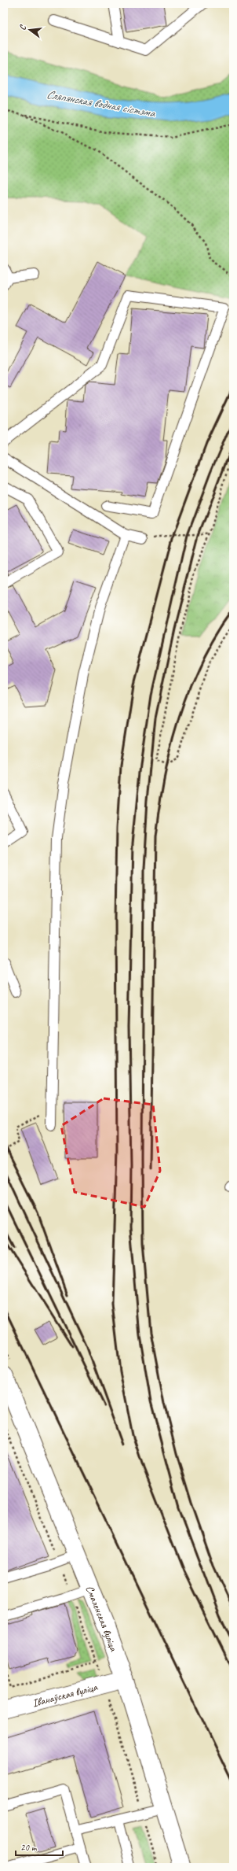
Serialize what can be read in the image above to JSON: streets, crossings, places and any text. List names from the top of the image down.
{
  "streets": {
    "main road": ["Смаленская вуліца", "Іванаўская вуліца"]
  },
  "crossings": [
    ["Смаленская вуліца", "Іванаўская вуліца"]
  ],
  "water": ["Сляпянская водная сістэма"],
  "scale_bar": "20 m",
  "north": "left"
}
